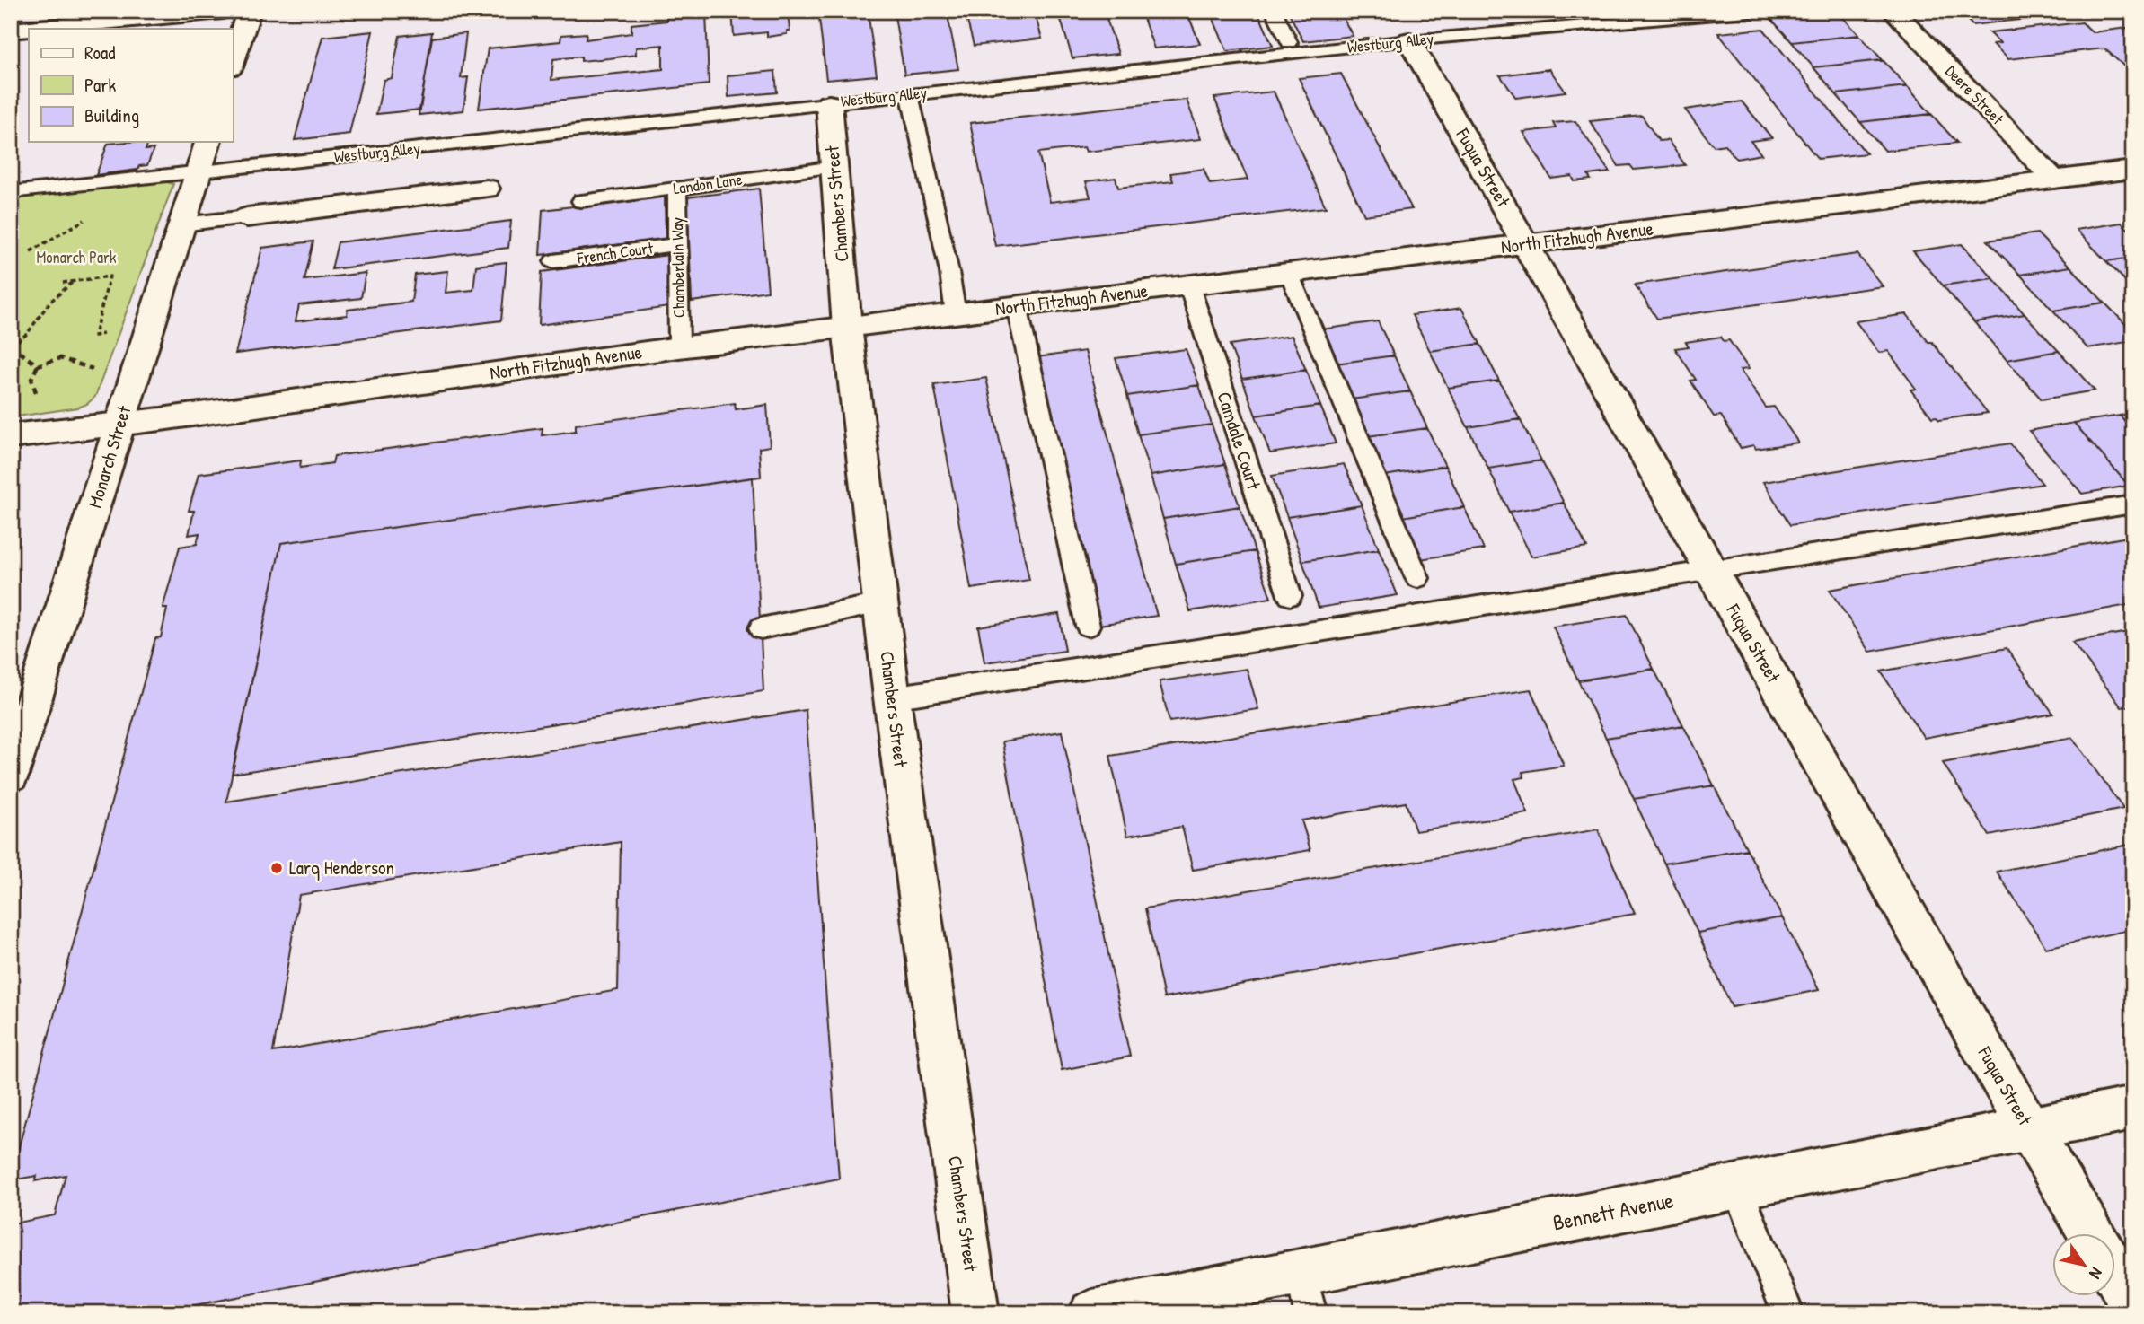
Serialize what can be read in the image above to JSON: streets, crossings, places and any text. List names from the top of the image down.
{
  "streets": {
    "street": [
      "Deere Street",
      "Fuqua Street",
      "Chambers Street",
      "North Fitzhugh Avenue",
      "Monarch Street",
      "Bennett Avenue"
    ],
    "lane": [
      "Westburg Alley",
      "Landon Lane",
      "French Court",
      "Chamberlain Way",
      "Camdale Court"
    ]
  },
  "crossings": [
    ["Westburg Alley", "Fuqua Street"],
    ["Westburg Alley", "Chambers Street"],
    ["Westburg Alley", "Monarch Street"],
    ["Deere Street", "North Fitzhugh Avenue"],
    ["Fuqua Street", "North Fitzhugh Avenue"],
    ["Fuqua Street", "Bennett Avenue"],
    ["Landon Lane", "Chambers Street"],
    ["Landon Lane", "Chamberlain Way"],
    ["Chambers Street", "North Fitzhugh Avenue"],
    ["North Fitzhugh Avenue", "Chamberlain Way"],
    ["North Fitzhugh Avenue", "Camdale Court"],
    ["North Fitzhugh Avenue", "Monarch Street"],
    ["French Court", "Chamberlain Way"]
  ],
  "parks": ["Monarch Park"],
  "places": ["Larq Henderson"],
  "legend": ["Road", "Park", "Building"],
  "north": "bottom right"
}
